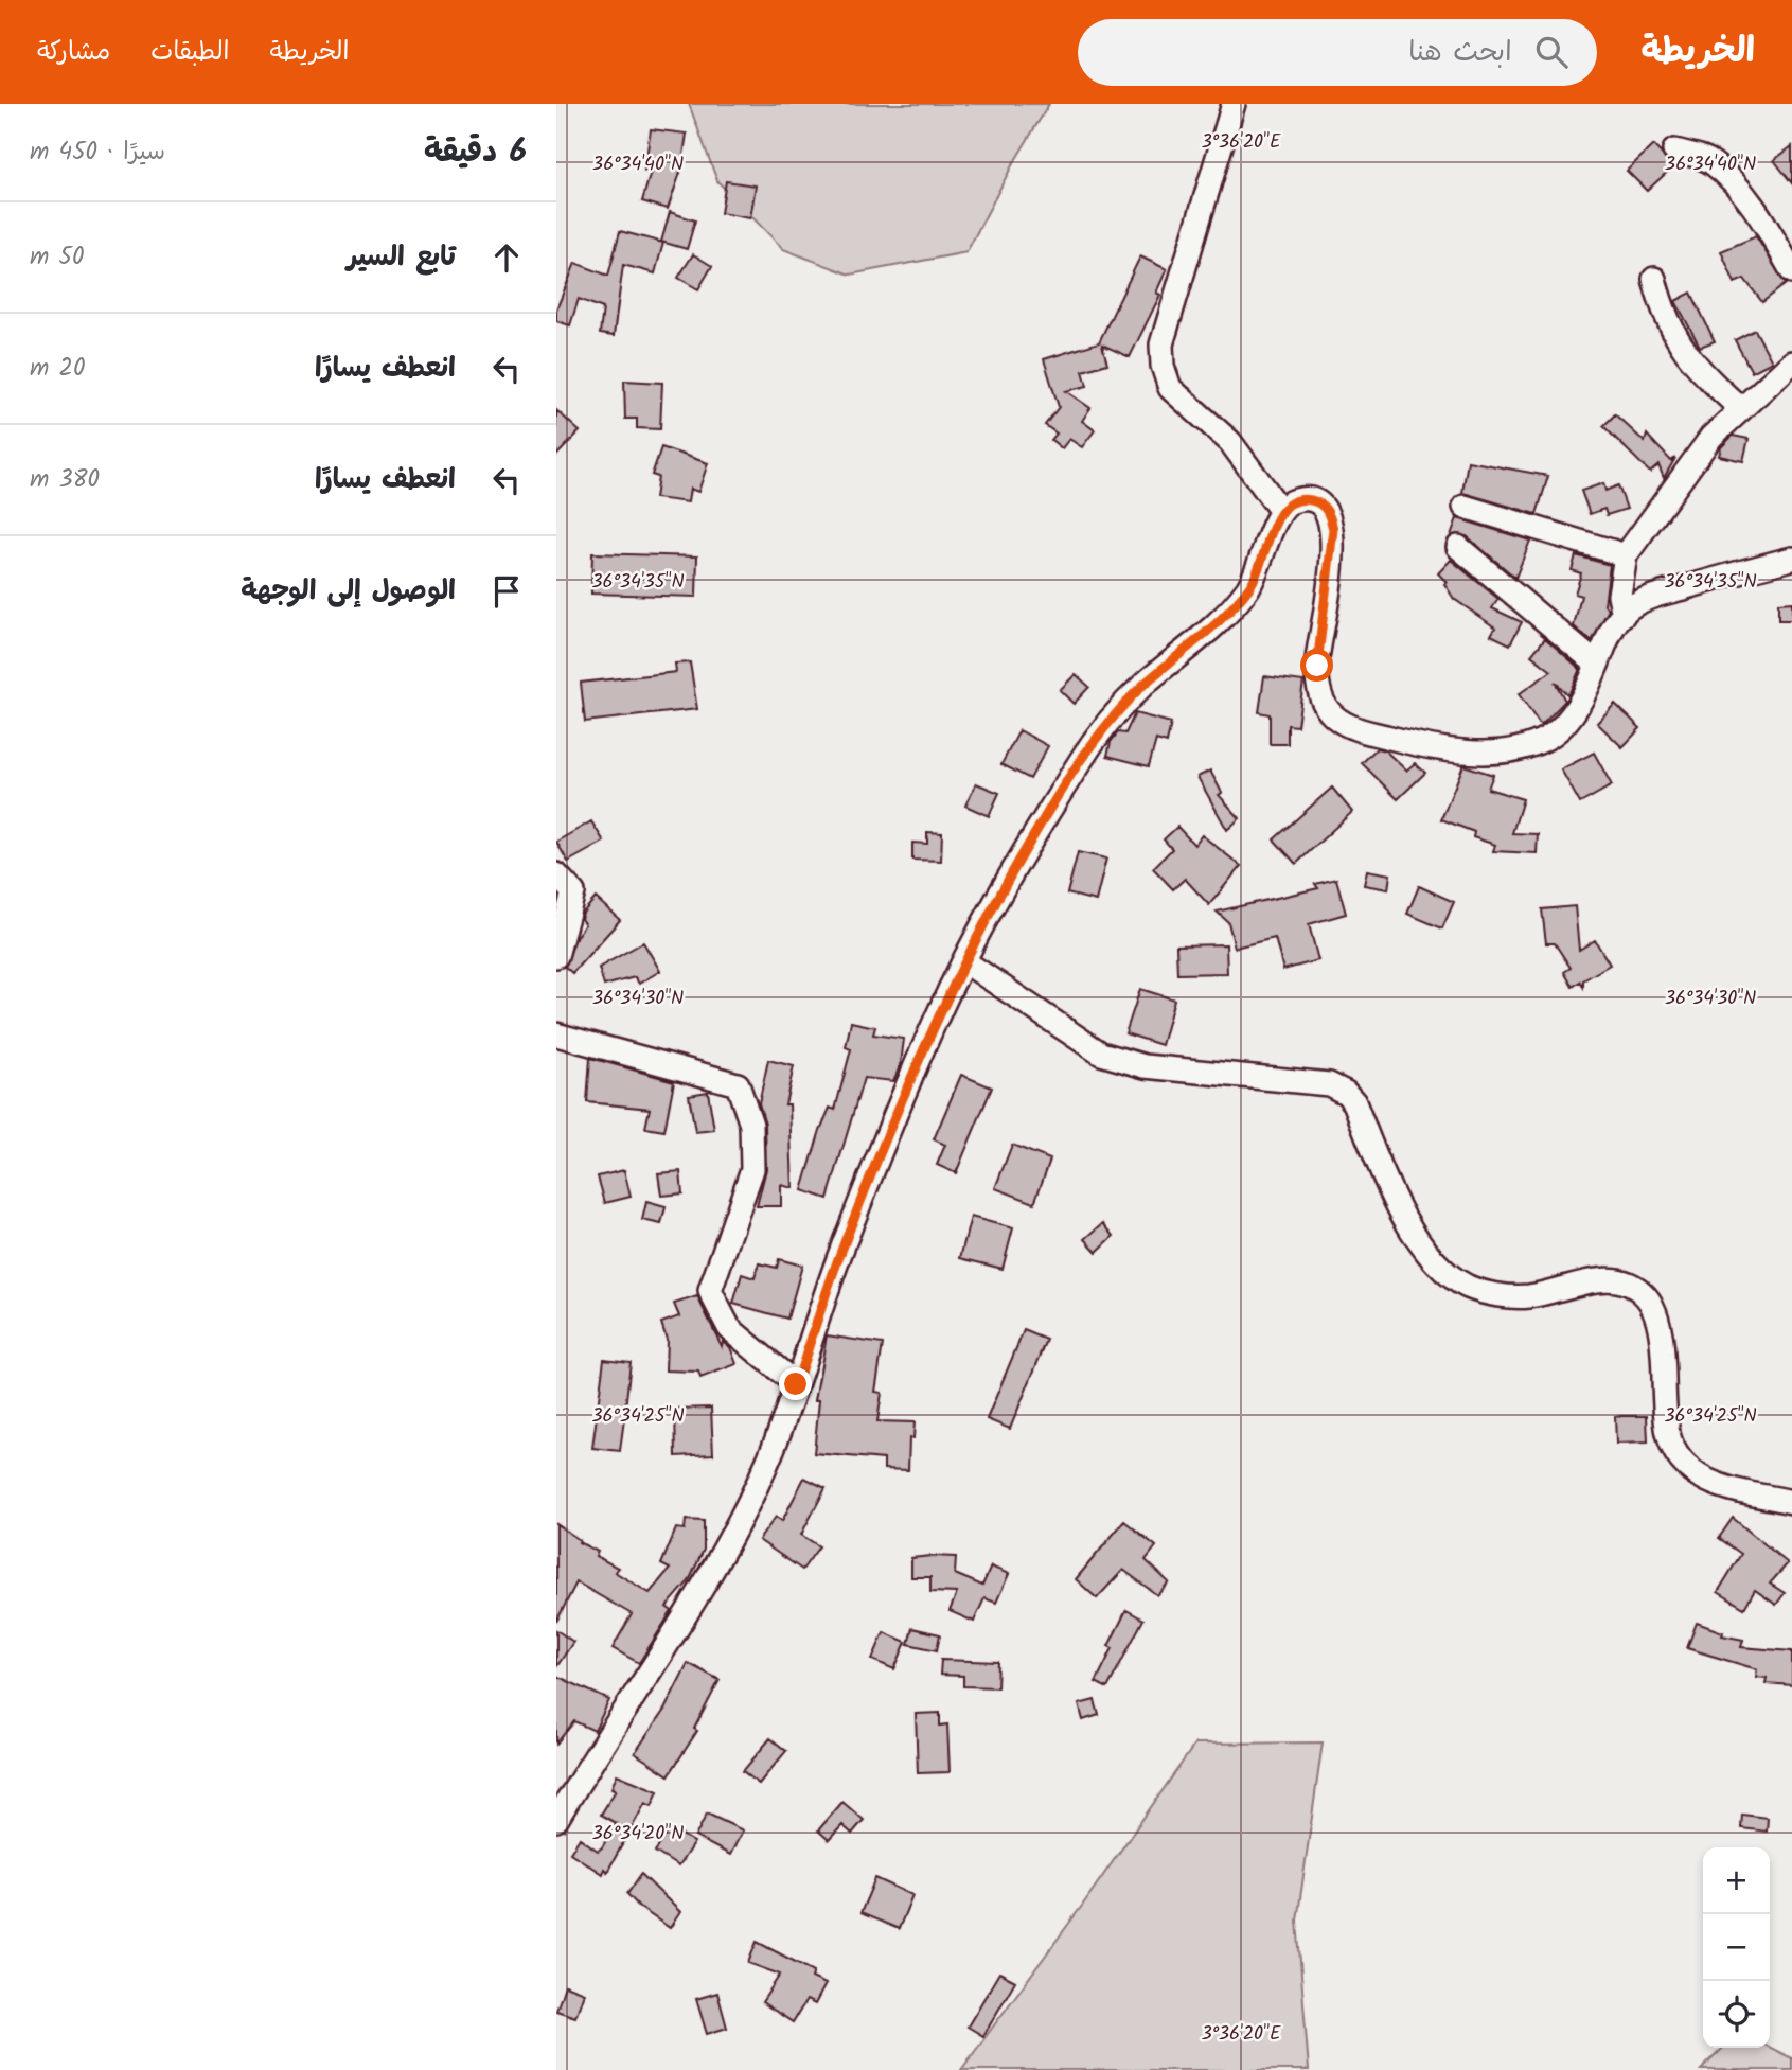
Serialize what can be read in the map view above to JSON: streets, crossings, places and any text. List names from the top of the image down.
{
  "page": {
    "header": "الخريطة",
    "search": "ابحث هنا",
    "nav": ["الخريطة", "الطبقات", "مشاركة"],
    "heading": ["6 دقيقة", "سيرًا · 450 m"],
    "list": [
      ["تابع السير", "50 m"],
      ["انعطف يسارًا", "20 m"],
      ["انعطف يسارًا", "380 m"],
      "الوصول إلى الوجهة"
    ],
    "map_buttons": ["+", "−"]
  },
  "coordinates": [
    "3°36'20\"E",
    "36°34'40\"N",
    "36°34'35\"N",
    "36°34'30\"N",
    "36°34'25\"N",
    "36°34'20\"N"
  ]
}
